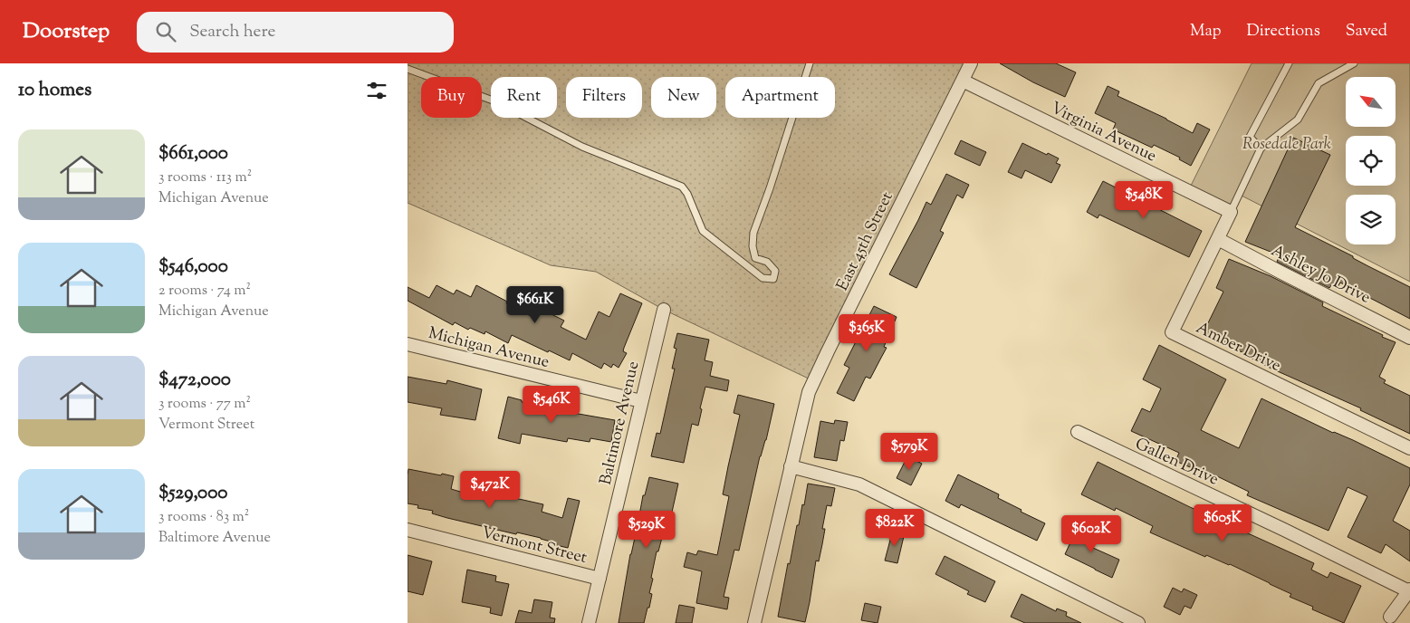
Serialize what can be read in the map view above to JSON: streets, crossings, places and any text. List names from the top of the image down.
{
  "streets": {
    "street": [
      "Virginia Avenue",
      "East 45th Street",
      "Ashley Jo Drive",
      "Amber Drive",
      "Michigan Avenue",
      "Baltimore Avenue",
      "Gallen Drive",
      "Vermont Street"
    ]
  },
  "crossings": [
    ["Virginia Avenue", "East 45th Street"],
    ["Virginia Avenue", "Amber Drive"],
    ["Ashley Jo Drive", "Amber Drive"],
    ["Michigan Avenue", "Baltimore Avenue"],
    ["Baltimore Avenue", "Vermont Street"]
  ],
  "parks": ["Rosedale Park"],
  "north": "top left",
  "page": {
    "header": "Doorstep",
    "search": "Search here",
    "nav": ["Map", "Directions", "Saved"],
    "heading": "10 homes",
    "chip": [
      "Buy",
      "Rent",
      "Filters",
      "New",
      "Apartment"
    ],
    "list": [
      {
        "name": "$661,000",
        "note": "3 rooms · 113 m² · Michigan Avenue"
      },
      {
        "name": "$546,000",
        "note": "2 rooms · 74 m² · Michigan Avenue"
      },
      {
        "name": "$472,000",
        "note": "3 rooms · 77 m² · Vermont Street"
      },
      {
        "name": "$529,000",
        "note": "3 rooms · 83 m² · Baltimore Avenue"
      }
    ],
    "price": [
      "$548K",
      "$661K",
      "$365K",
      "$546K",
      "$579K",
      "$472K",
      "$605K",
      "$822K",
      "$529K",
      "$602K"
    ]
  }
}
